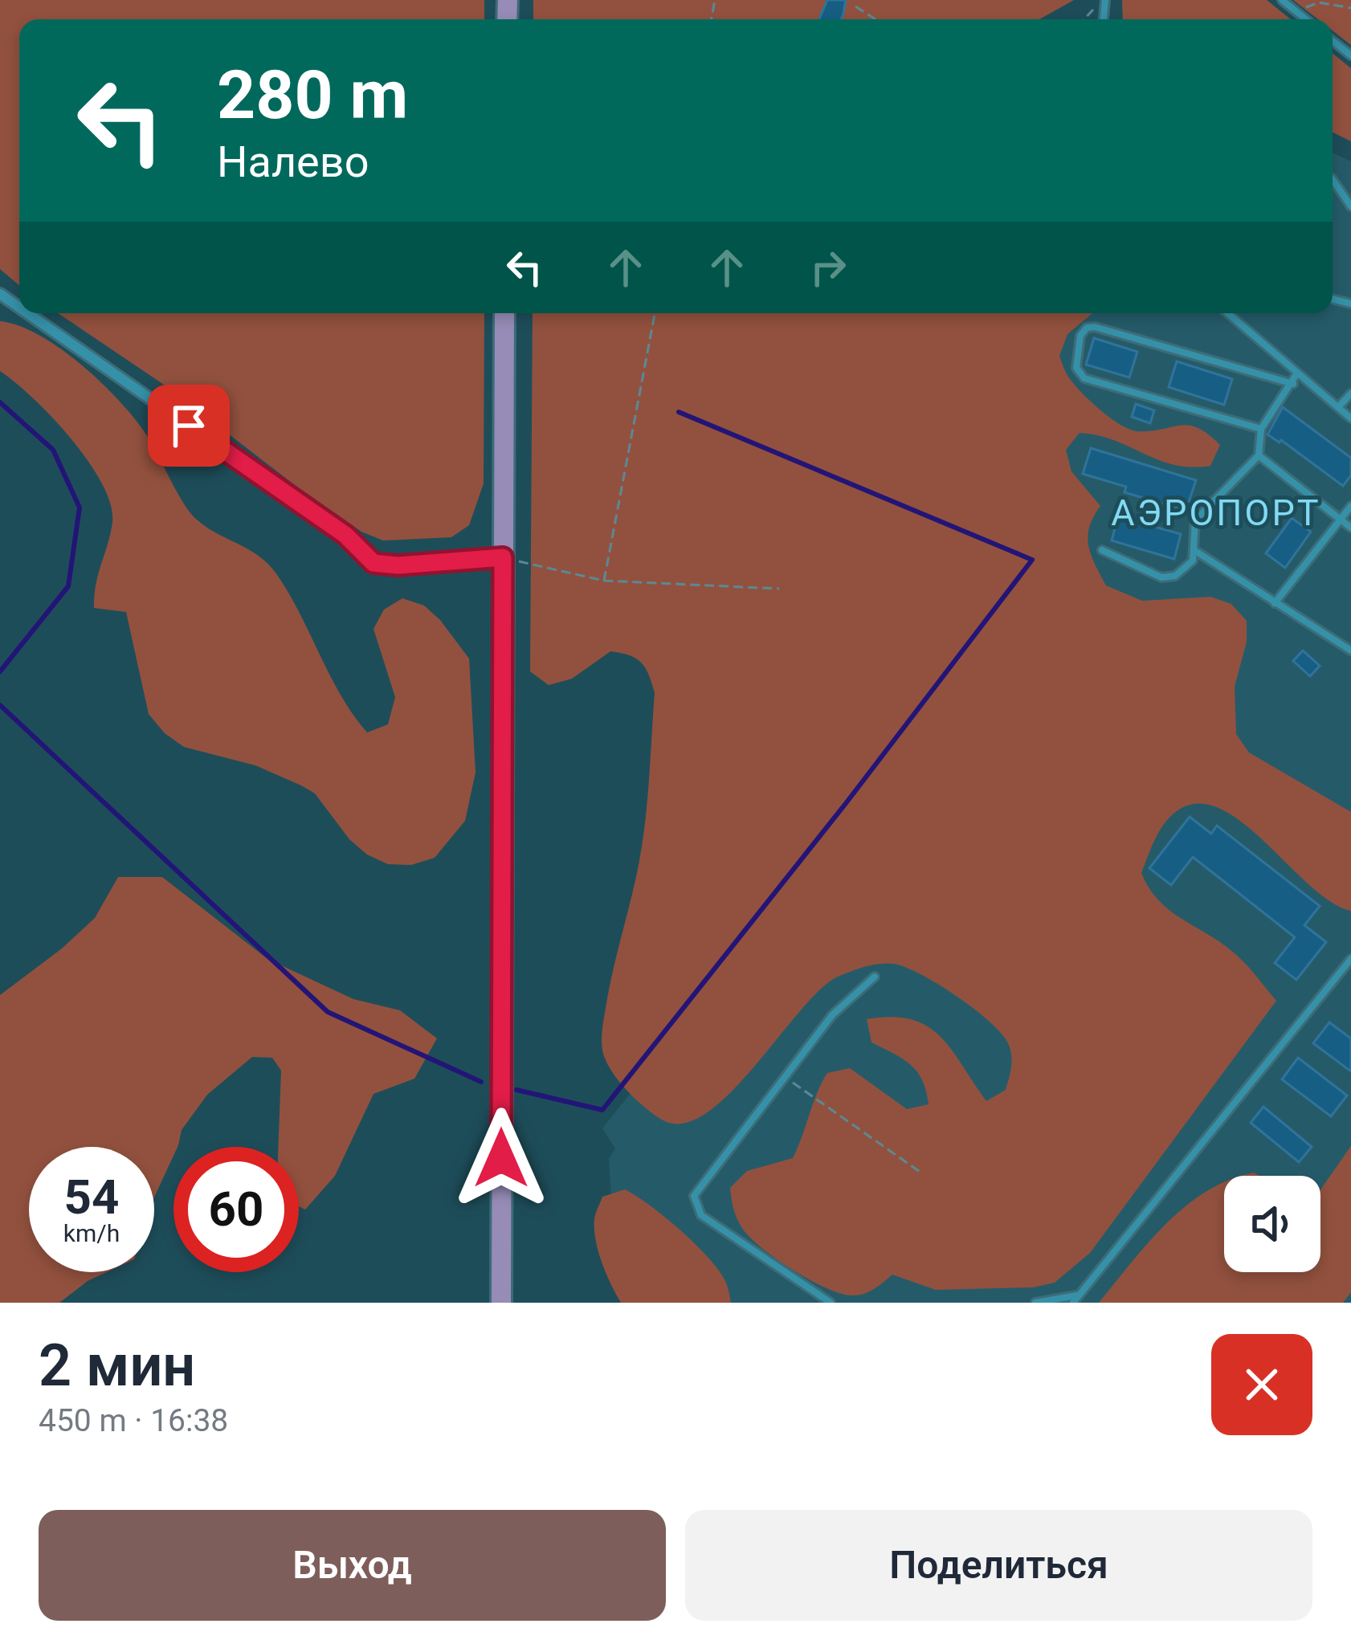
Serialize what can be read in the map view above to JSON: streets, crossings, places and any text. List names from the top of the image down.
{
  "districts": ["АЭРОПОРТ"],
  "page": {
    "turn": ["280 m", "Налево"],
    "speed": "54 km/h",
    "limit": "60",
    "heading": ["2 мин", "450 m · 16:38"],
    "buttons": ["Выход", "Поделиться"]
  }
}
